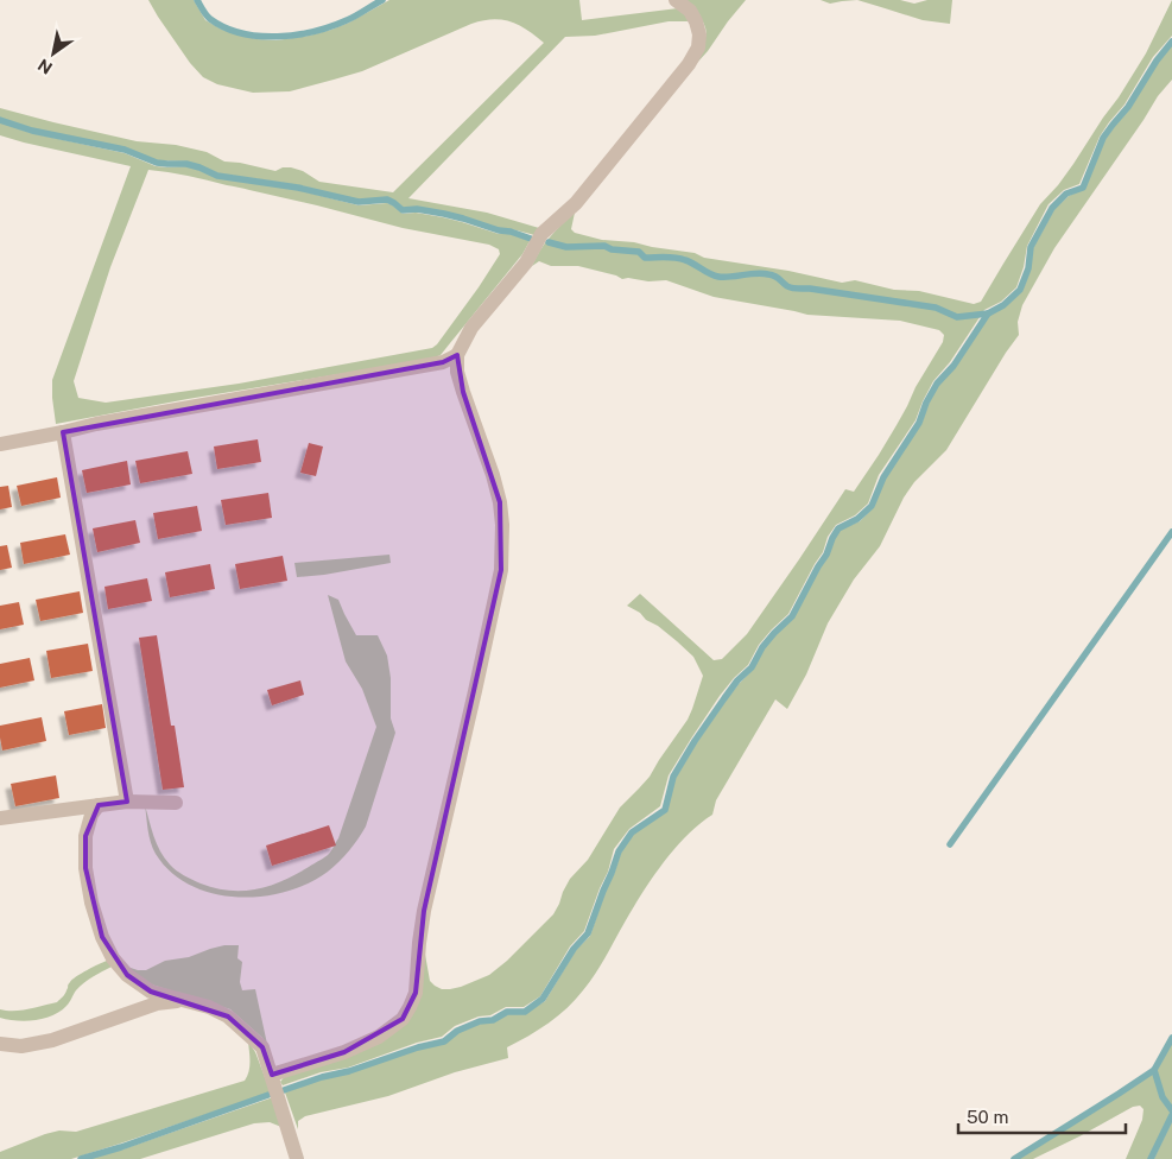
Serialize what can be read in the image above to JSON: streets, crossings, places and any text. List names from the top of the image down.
{
  "scale_bar": "50 m",
  "north": "bottom left"
}
